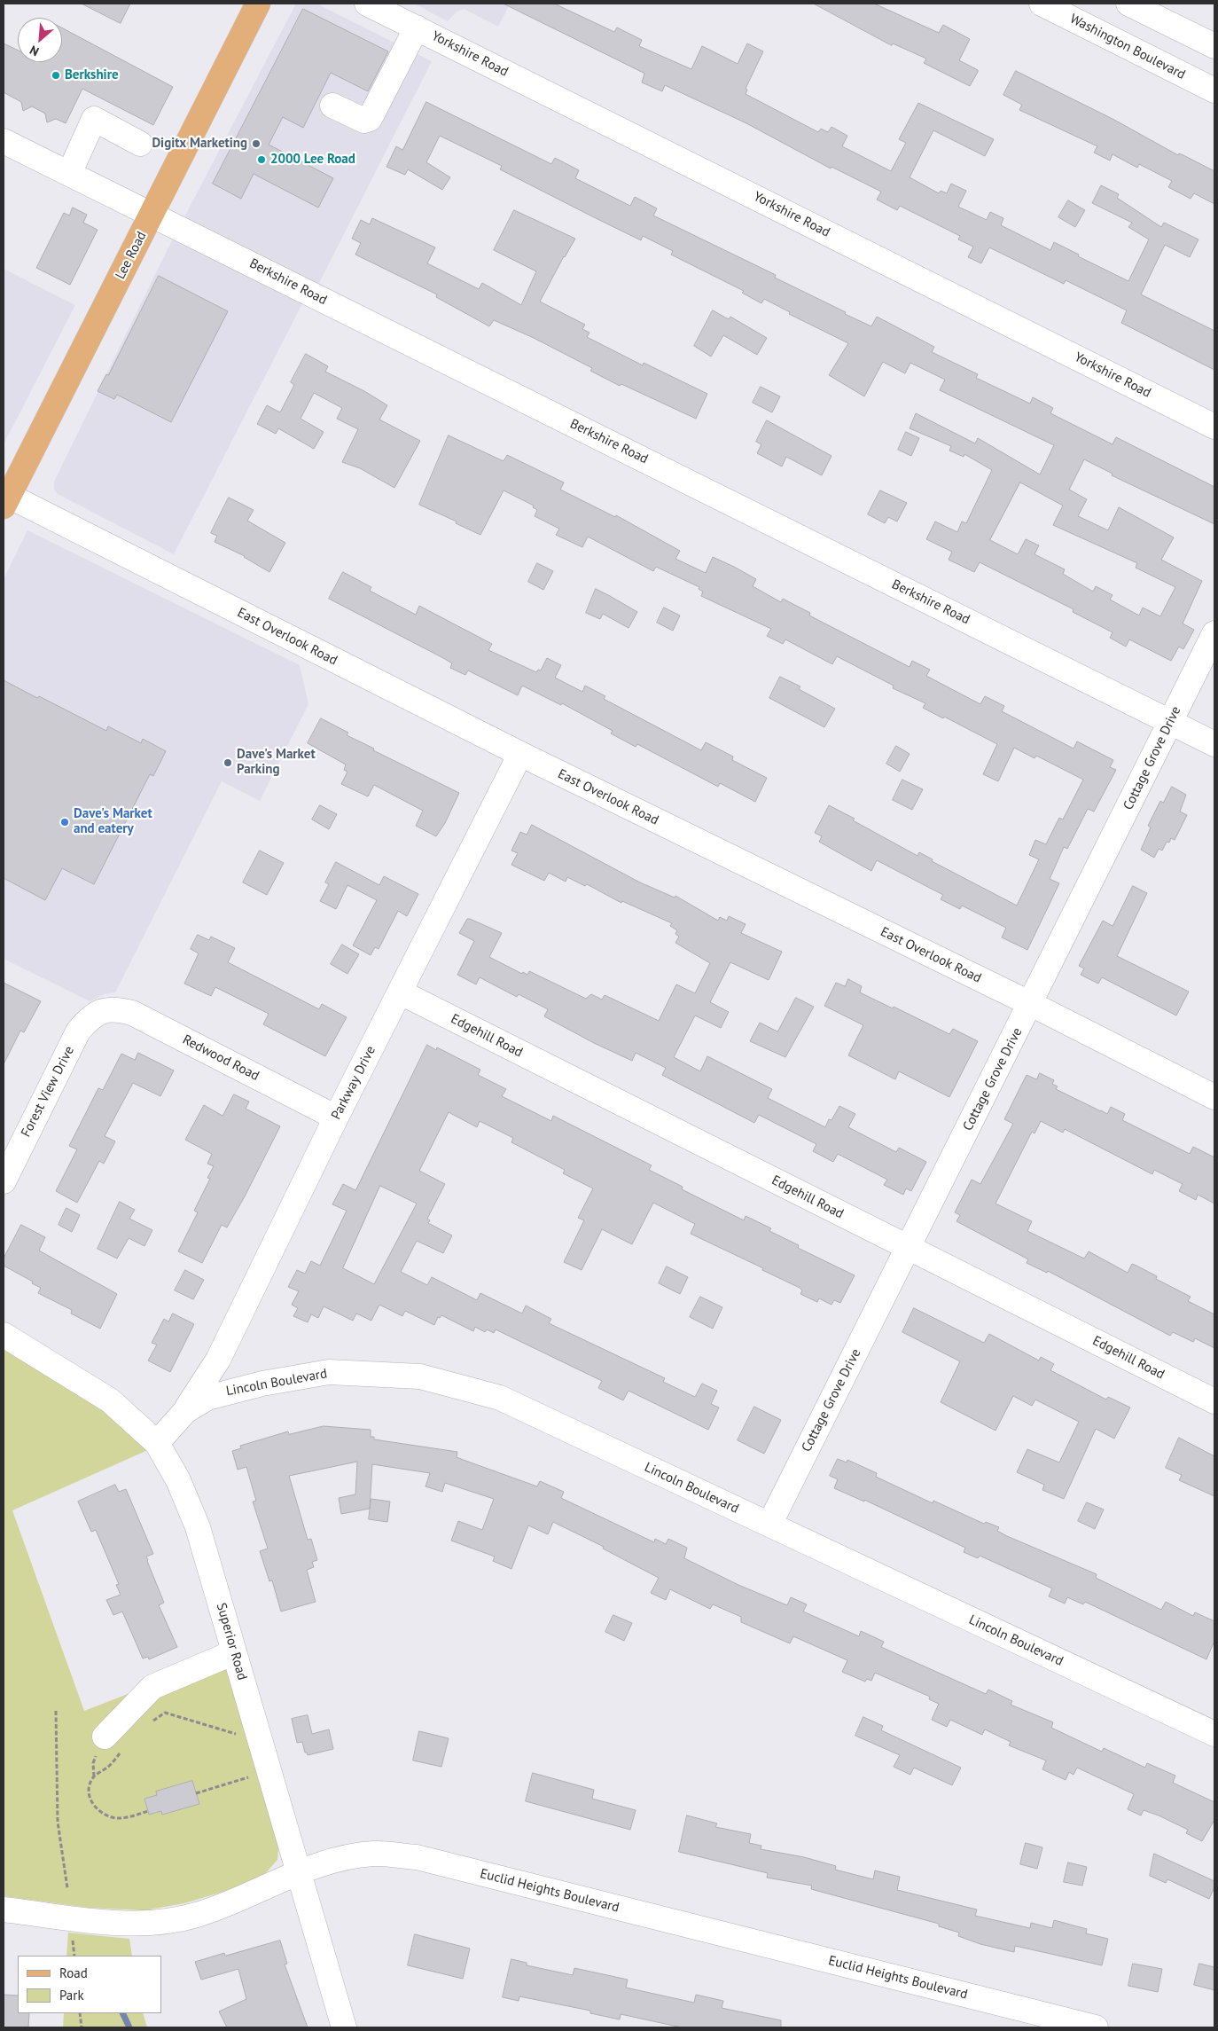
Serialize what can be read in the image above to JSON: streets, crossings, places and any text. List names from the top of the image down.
{
  "streets": {
    "main road": ["Lee Road"],
    "street": [
      "Washington Boulevard",
      "Yorkshire Road",
      "Berkshire Road",
      "East Overlook Road",
      "Cottage Grove Drive",
      "Edgehill Road",
      "Redwood Road",
      "Parkway Drive",
      "Forest View Drive",
      "Lincoln Boulevard",
      "Superior Road",
      "Euclid Heights Boulevard"
    ]
  },
  "crossings": [
    ["Lee Road", "Berkshire Road"],
    ["Lee Road", "East Overlook Road"],
    ["Berkshire Road", "Cottage Grove Drive"],
    ["East Overlook Road", "Cottage Grove Drive"],
    ["East Overlook Road", "Parkway Drive"],
    ["Cottage Grove Drive", "Edgehill Road"],
    ["Cottage Grove Drive", "Lincoln Boulevard"],
    ["Edgehill Road", "Parkway Drive"],
    ["Redwood Road", "Parkway Drive"],
    ["Redwood Road", "Forest View Drive"],
    ["Parkway Drive", "Lincoln Boulevard"],
    ["Lincoln Boulevard", "Superior Road"],
    ["Superior Road", "Euclid Heights Boulevard"]
  ],
  "places": [
    "Berkshire",
    "Digitx Marketing",
    "2000 Lee Road",
    "Dave's Market Parking",
    "Dave's Market and eatery"
  ],
  "legend": ["Road", "Park"],
  "north": "bottom left"
}
